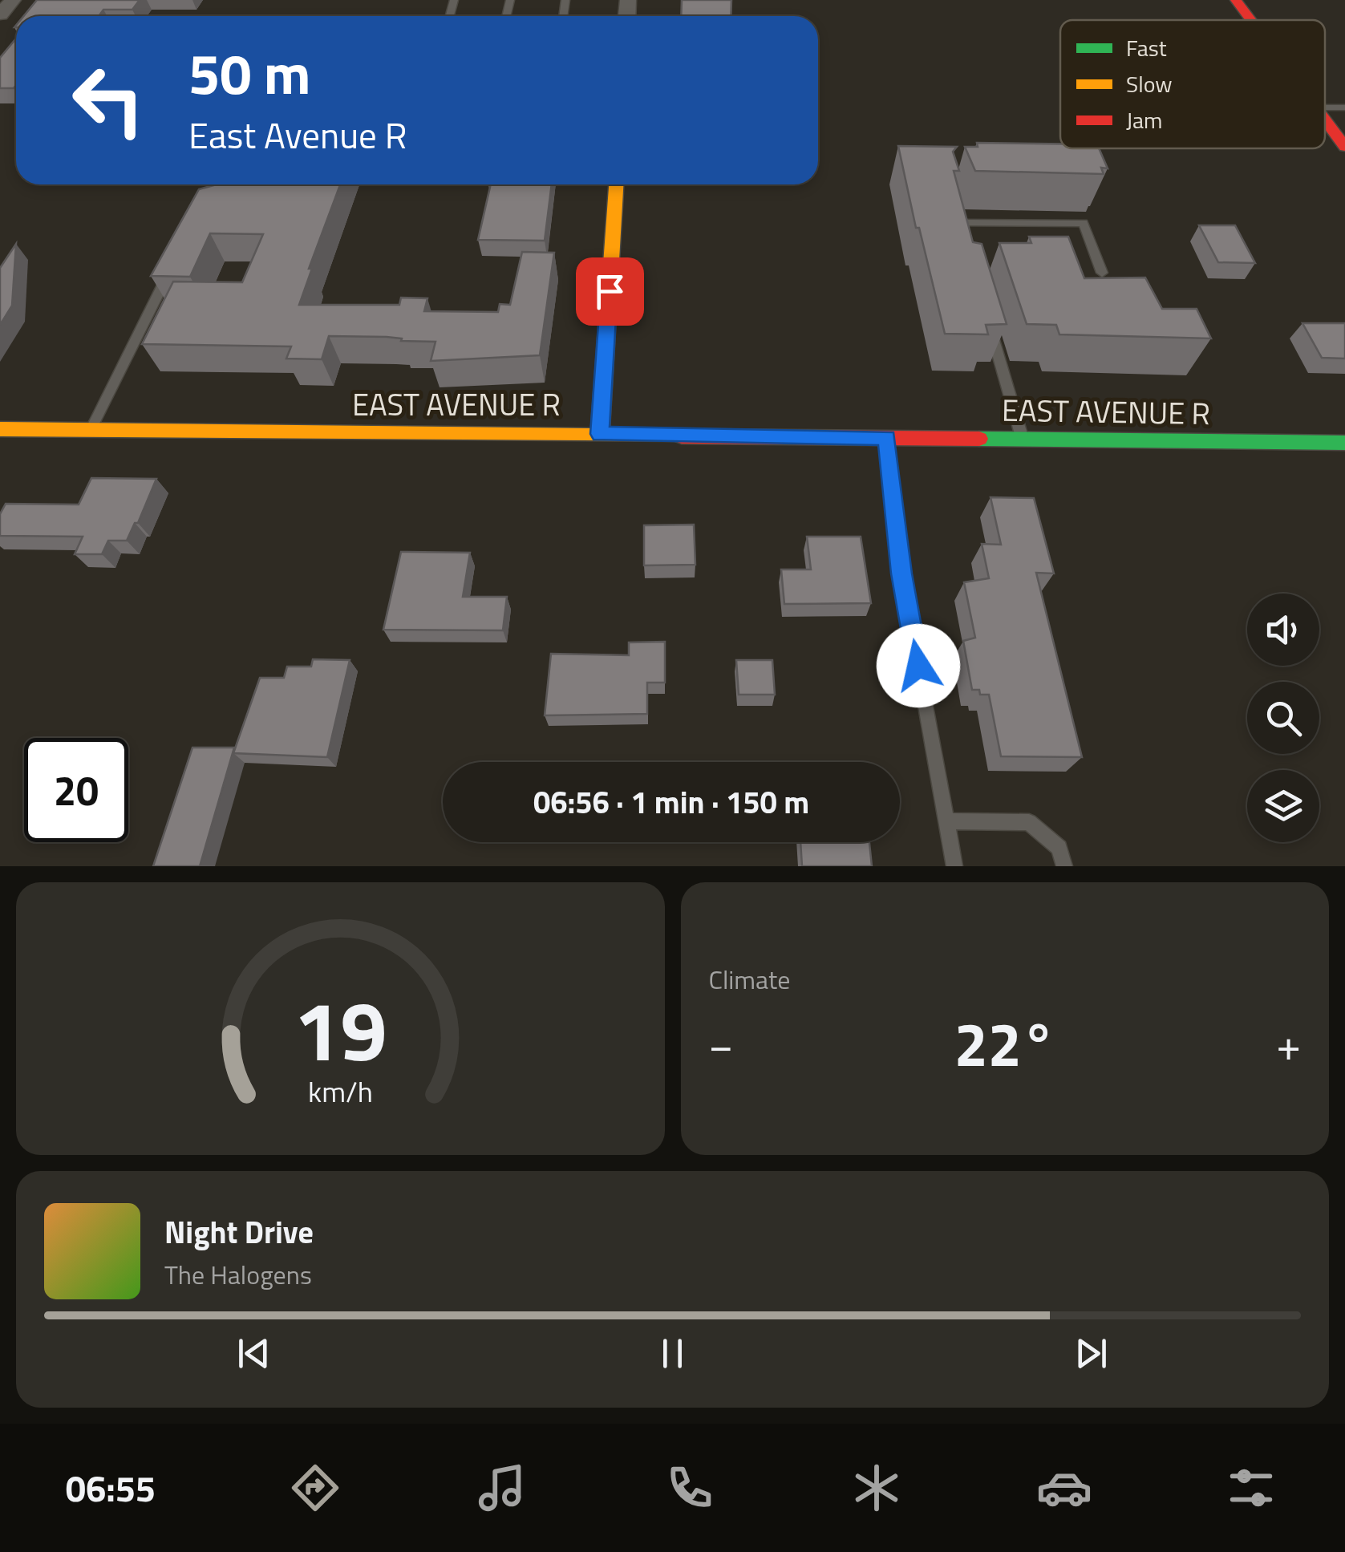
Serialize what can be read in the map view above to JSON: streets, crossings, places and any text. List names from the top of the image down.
{
  "streets": {
    "main road": ["EAST AVENUE R"]
  },
  "legend": ["Fast", "Slow", "Jam"],
  "page": {
    "turn": ["50 m", "East Avenue R"],
    "limit": "20",
    "trip": "06:56 · 1 min · 150 m",
    "tile": "Climate",
    "heat": ["−", "22°", "+"],
    "song": ["Night Drive", "The Halogens"],
    "tabs": "06:55",
    "gauge": ["19", "km/h"]
  }
}
